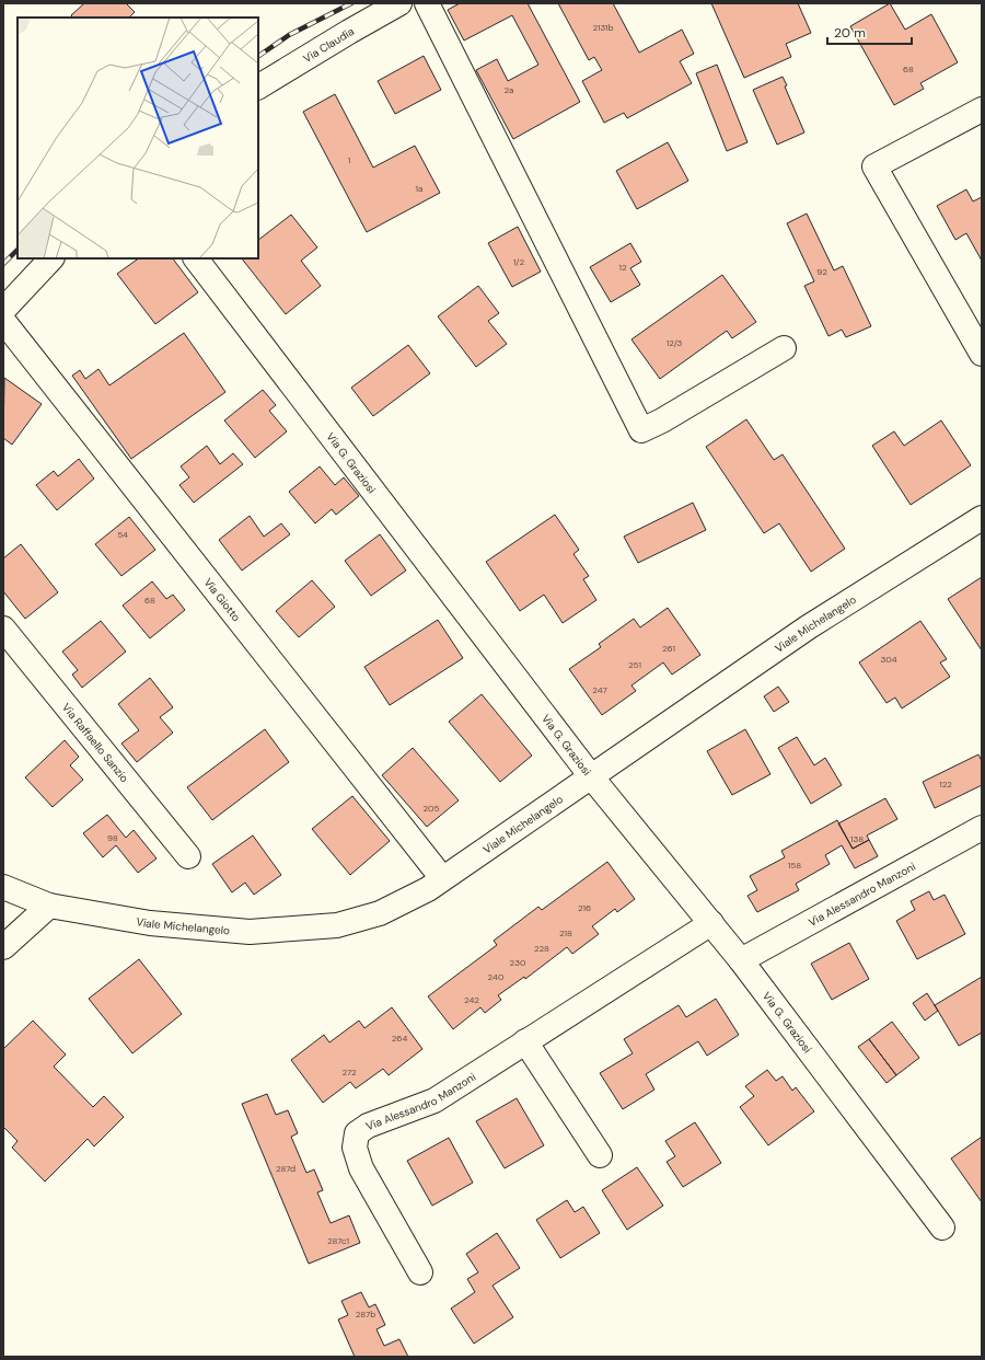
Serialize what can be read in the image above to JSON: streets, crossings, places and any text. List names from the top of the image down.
{
  "streets": {
    "street": [
      "Via Claudia",
      "Via G. Graziosi",
      "Via Giotto",
      "Viale Michelangelo",
      "Via Raffaello Sanzio",
      "Via Alessandro Manzoni"
    ]
  },
  "crossings": [
    ["Via G. Graziosi", "Viale Michelangelo"],
    ["Via G. Graziosi", "Via Alessandro Manzoni"],
    ["Via Giotto", "Viale Michelangelo"]
  ],
  "house_numbers": [
    "2131b",
    "68",
    "2a",
    "1",
    "1a",
    "1/2",
    "12",
    "92",
    "12/3",
    "54",
    "68",
    "261",
    "304",
    "251",
    "247",
    "122",
    "205",
    "98",
    "138",
    "158",
    "216",
    "218",
    "228",
    "230",
    "240",
    "242",
    "264",
    "272",
    "287d",
    "287c1",
    "287b"
  ],
  "scale_bar": "20 m"
}
